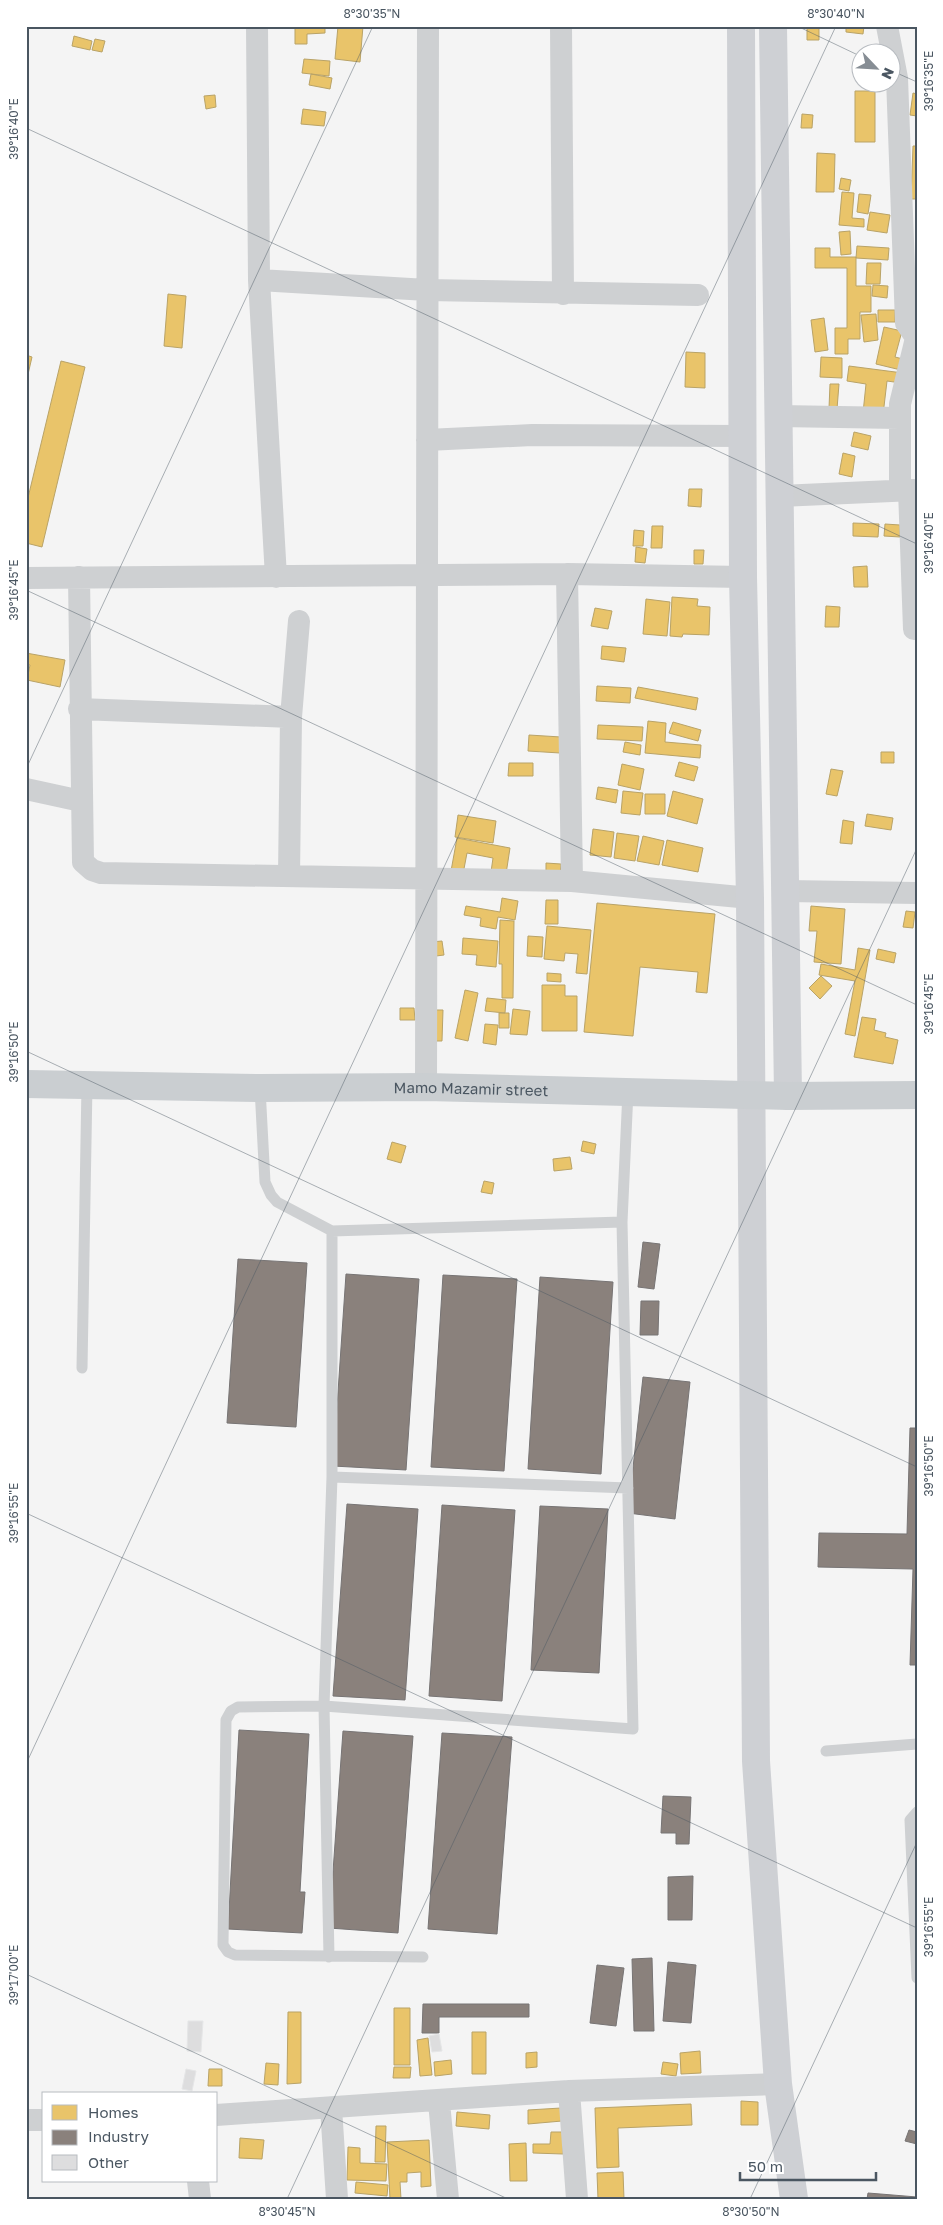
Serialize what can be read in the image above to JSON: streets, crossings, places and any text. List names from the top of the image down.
{
  "streets": {
    "main road": ["Mamo Mazamir street"]
  },
  "legend": ["Homes", "Industry", "Other"],
  "scale_bar": "50 m",
  "north": "bottom right",
  "coordinates": [
    "8°30'35\"N",
    "8°30'40\"N",
    "39°16'35\"E",
    "39°16'40\"E",
    "39°16'45\"E",
    "39°16'50\"E",
    "39°16'55\"E",
    "39°17'00\"E",
    "8°30'45\"N",
    "8°30'50\"N"
  ]
}
